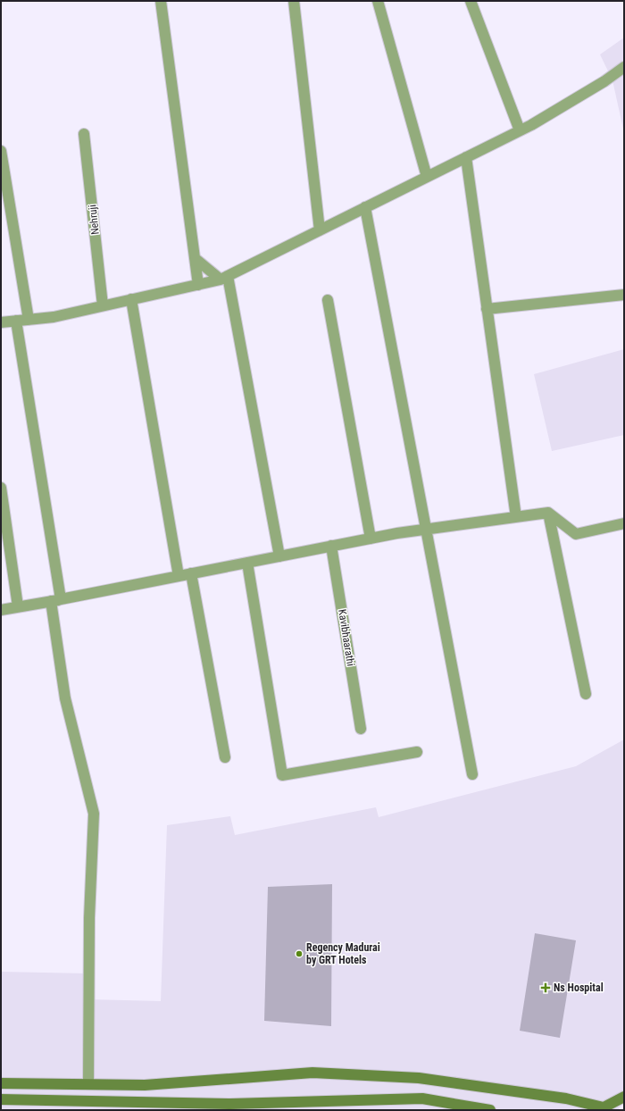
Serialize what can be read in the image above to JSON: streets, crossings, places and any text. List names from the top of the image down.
{
  "streets": {
    "street": ["Nehruji", "Kavibhaarathi"]
  },
  "places": {
    "other": ["Regency Madurai by GRT Hotels"],
    "health": ["Ns Hospital"]
  }
}
